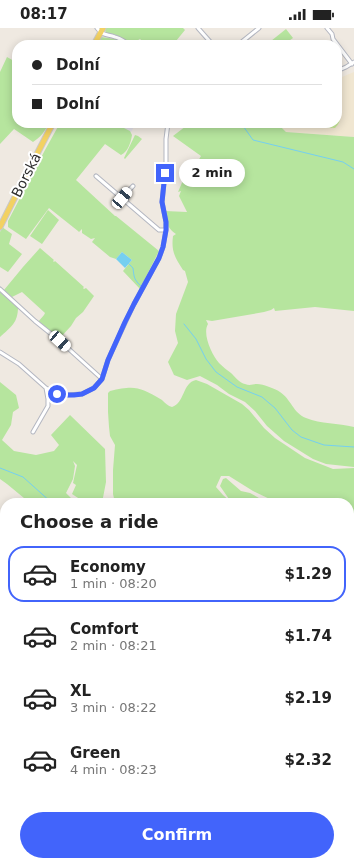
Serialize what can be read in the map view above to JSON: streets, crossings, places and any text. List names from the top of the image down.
{
  "streets": {
    "main road": ["Borská"]
  },
  "page": {
    "status": "08:17",
    "banner": ["Dolní", "Dolní"],
    "bubble": "2 min",
    "heading": "Choose a ride",
    "list": [
      {
        "name": "Economy",
        "note": "1 min · 08:20",
        "value": "$1.29"
      },
      {
        "name": "Comfort",
        "note": "2 min · 08:21",
        "value": "$1.74"
      },
      {
        "name": "XL",
        "note": "3 min · 08:22",
        "value": "$2.19"
      },
      {
        "name": "Green",
        "note": "4 min · 08:23",
        "value": "$2.32"
      }
    ],
    "buttons": "Confirm"
  }
}
